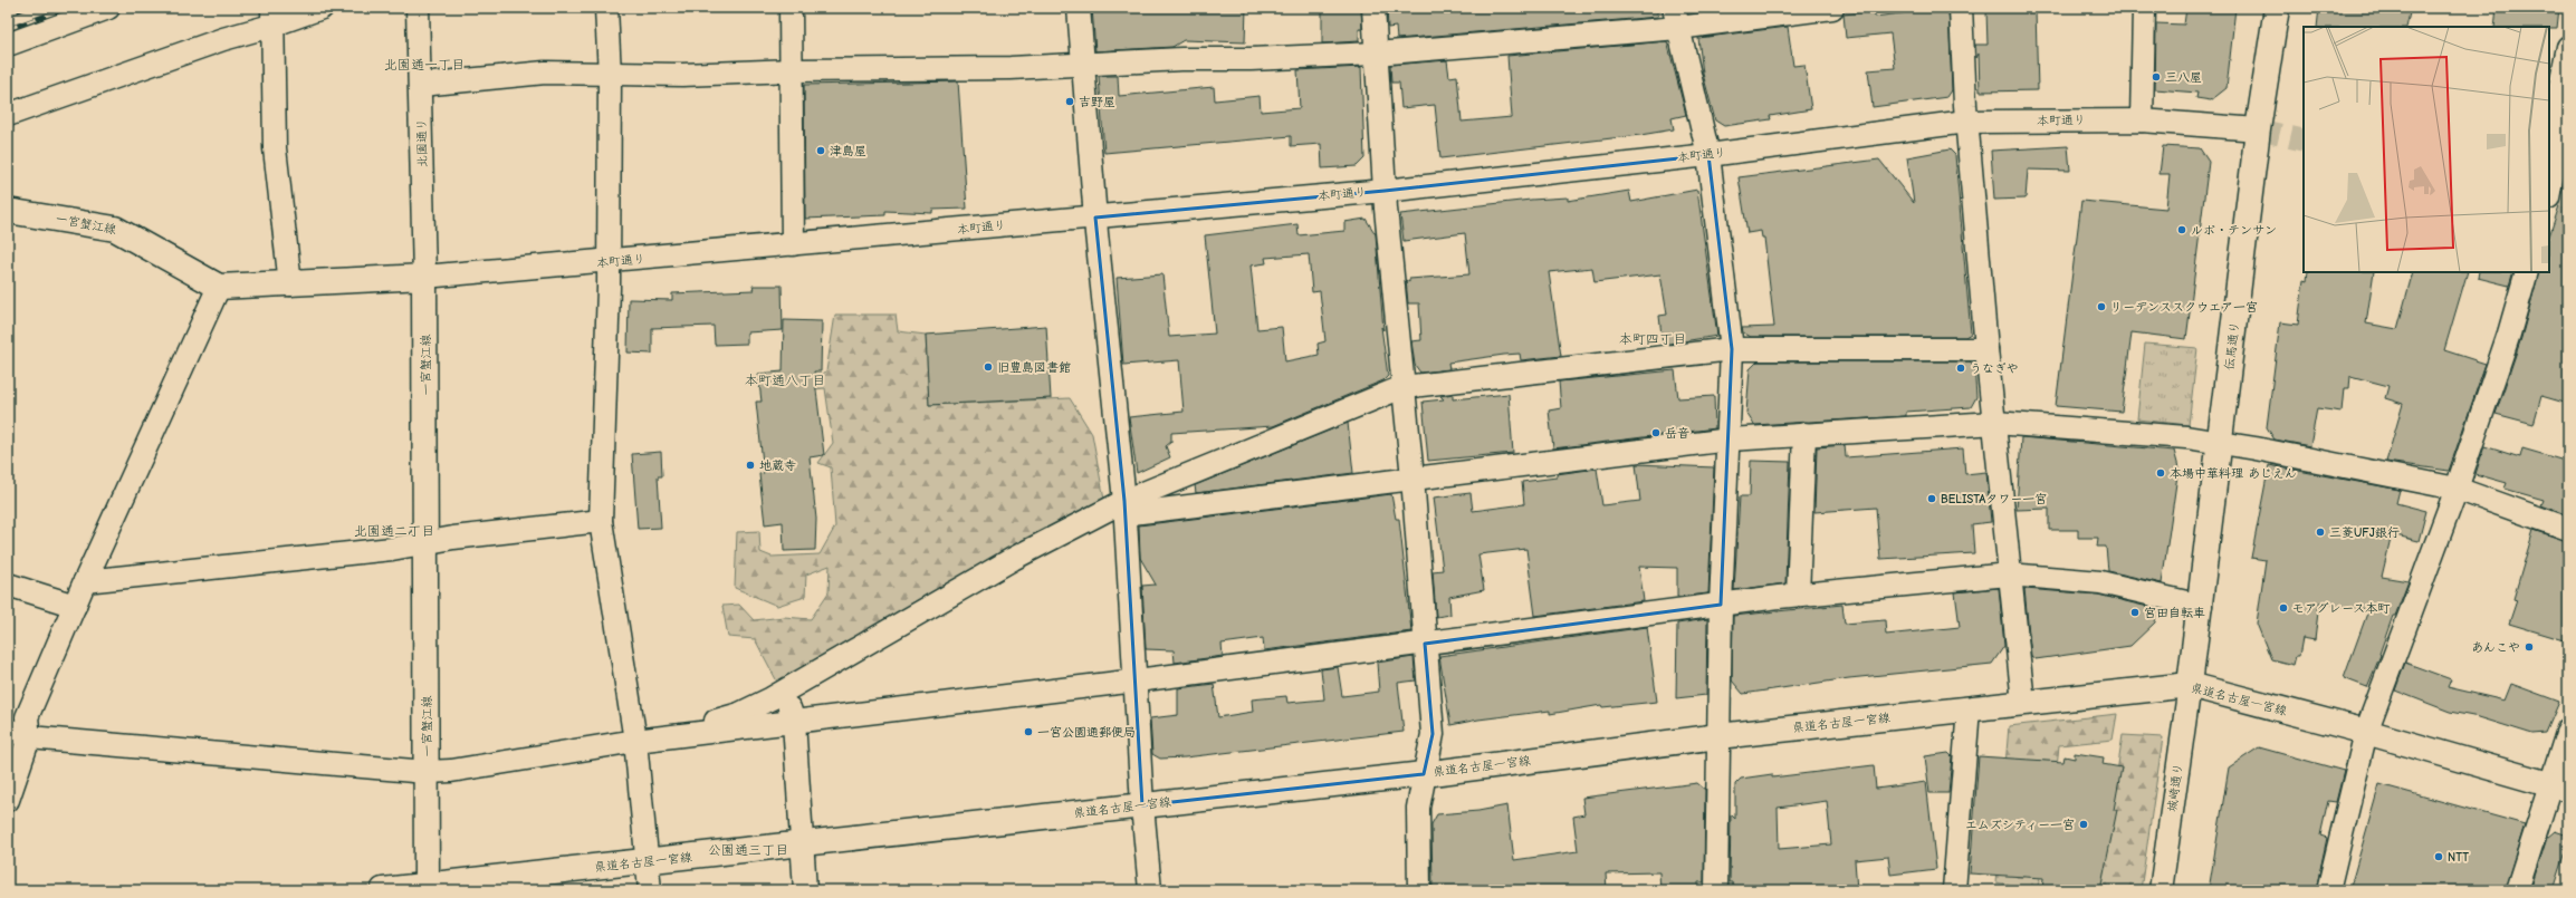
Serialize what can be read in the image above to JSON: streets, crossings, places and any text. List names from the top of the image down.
{
  "streets": {
    "main road": ["一宮蟹江線", "伝馬通り", "県道名古屋一宮線"],
    "street": ["本町通り", "北園通り", "城崎通り"]
  },
  "crossings": [
    ["本町通り", "北園通り"],
    ["本町通り", "一宮蟹江線"],
    ["本町通り", "伝馬通り"],
    ["北園通り", "一宮蟹江線"],
    ["一宮蟹江線", "県道名古屋一宮線"],
    ["伝馬通り", "県道名古屋一宮線"],
    ["伝馬通り", "城崎通り"],
    ["県道名古屋一宮線", "城崎通り"]
  ],
  "districts": [
    "北園通一丁目",
    "本町四丁目",
    "本町通八丁目",
    "北園通二丁目",
    "公園通三丁目"
  ],
  "places": [
    "三八屋",
    "吉野屋",
    "津島屋",
    "ルボ・テンサン",
    "リーデンススクウエア一宮",
    "旧豊島図書館",
    "うなぎや",
    "岳音",
    "地蔵寺",
    "本場中華料理 あじえん",
    "BELISTAタワー一宮",
    "三菱UFJ銀行",
    "モアグレース本町",
    "宮田自転車",
    "あんこや",
    "一宮公園通郵便局",
    "エムズシティー一宮",
    "NTT"
  ]
}
